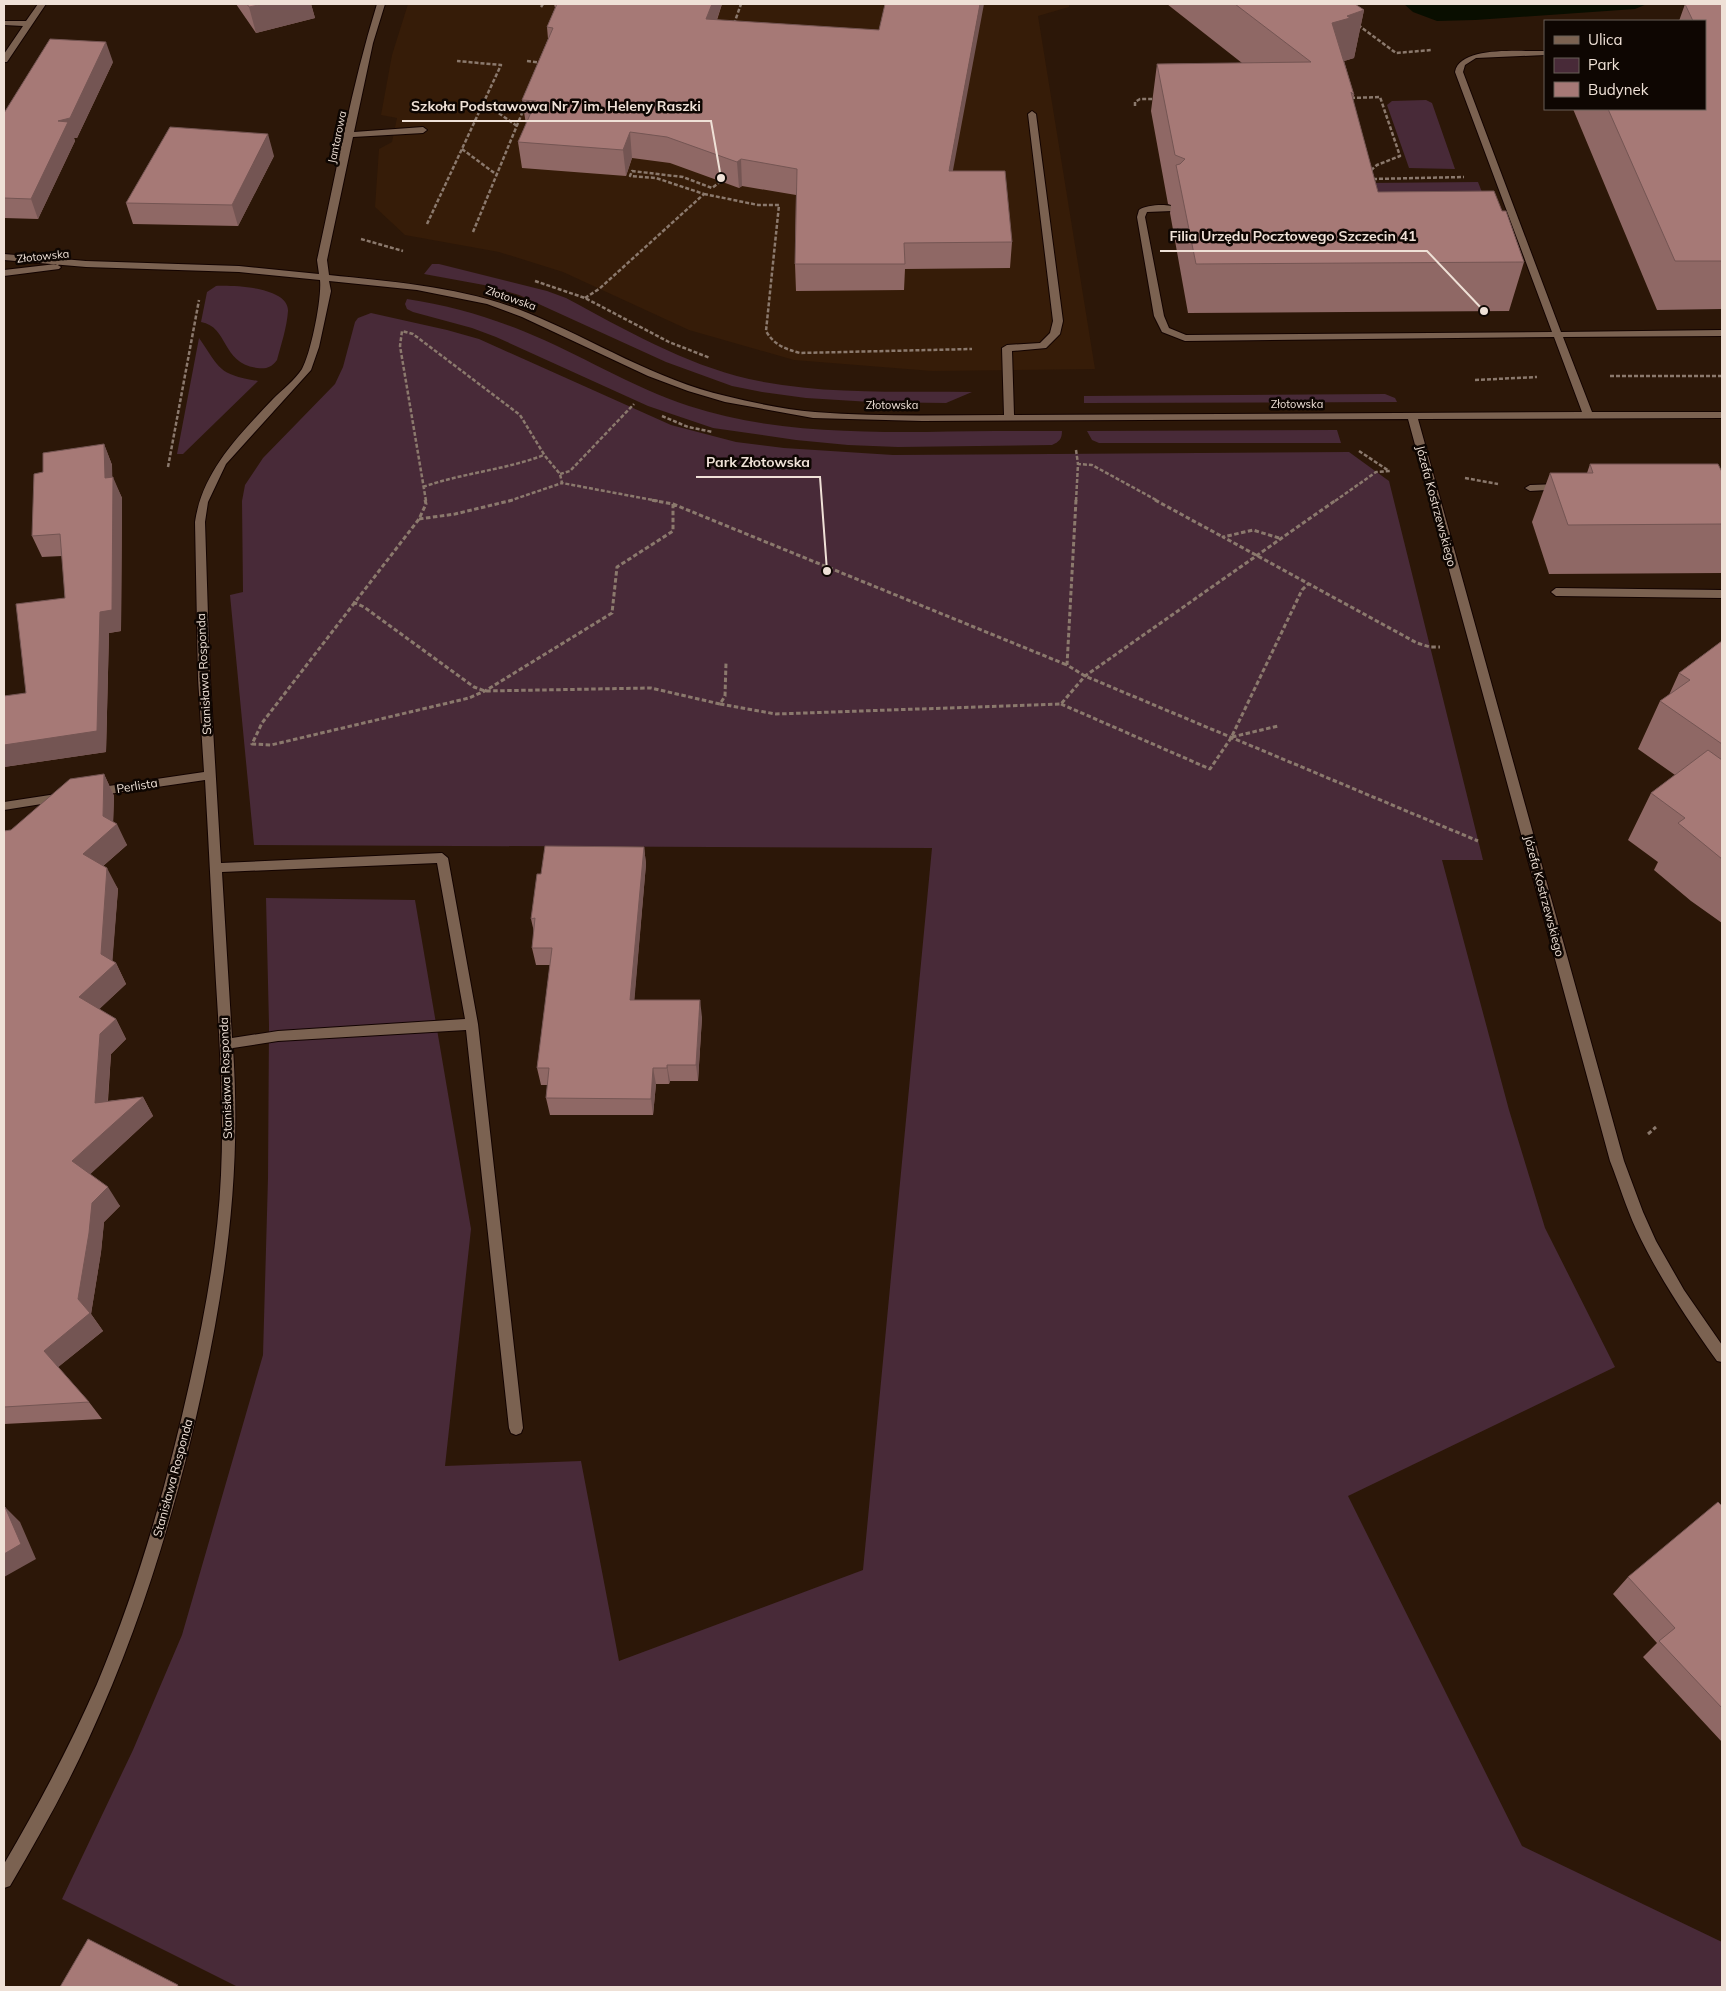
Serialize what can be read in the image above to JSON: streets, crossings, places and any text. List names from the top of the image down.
{
  "streets": {
    "street": [
      "Jantarowa",
      "Złotowska",
      "Józefa Kostrzewskiego",
      "Stanisława Rosponda",
      "Perlista"
    ]
  },
  "crossings": [
    ["Jantarowa", "Złotowska"],
    ["Jantarowa", "Stanisława Rosponda"],
    ["Złotowska", "Józefa Kostrzewskiego"],
    ["Złotowska", "Stanisława Rosponda"],
    ["Stanisława Rosponda", "Perlista"]
  ],
  "places": ["Szkoła Podstawowa Nr 7 im. Heleny Raszki", "Filia Urzędu Pocztowego Szczecin 41", "Park Złotowska"],
  "legend": ["Ulica", "Park", "Budynek"]
}
